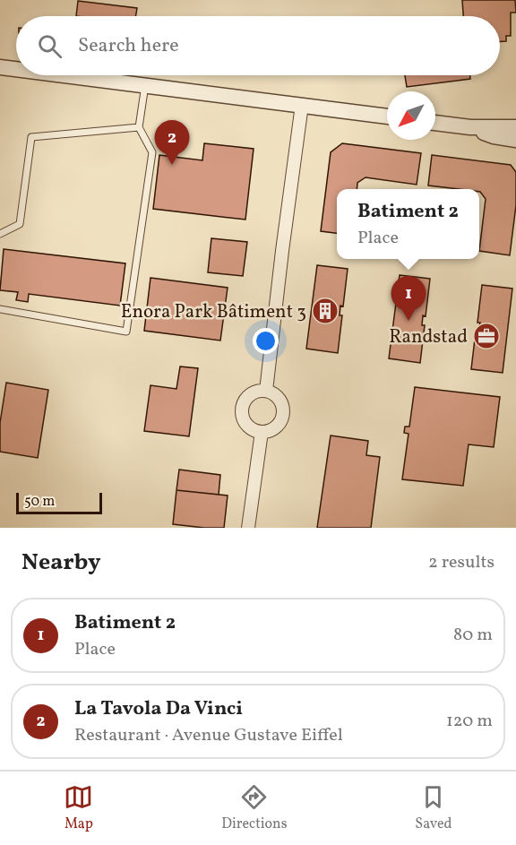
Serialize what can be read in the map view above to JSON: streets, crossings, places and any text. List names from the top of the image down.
{
  "places": {
    "building": ["Enora Park Bâtiment 3"],
    "office": ["Randstad"]
  },
  "scale_bar": "50 m",
  "north": "bottom left",
  "page": {
    "search": "Search here",
    "pins": ["2", "1"],
    "popup": ["Batiment 2", "Place"],
    "scale": "50 m",
    "heading": ["Nearby", "2 results"],
    "list": [
      {
        "mark": "1",
        "name": "Batiment 2",
        "note": "Place",
        "value": "80 m"
      },
      {
        "mark": "2",
        "name": "La Tavola Da Vinci",
        "note": "Restaurant · Avenue Gustave Eiffel",
        "value": "120 m"
      }
    ],
    "nav": ["Map", "Directions", "Saved"]
  }
}
